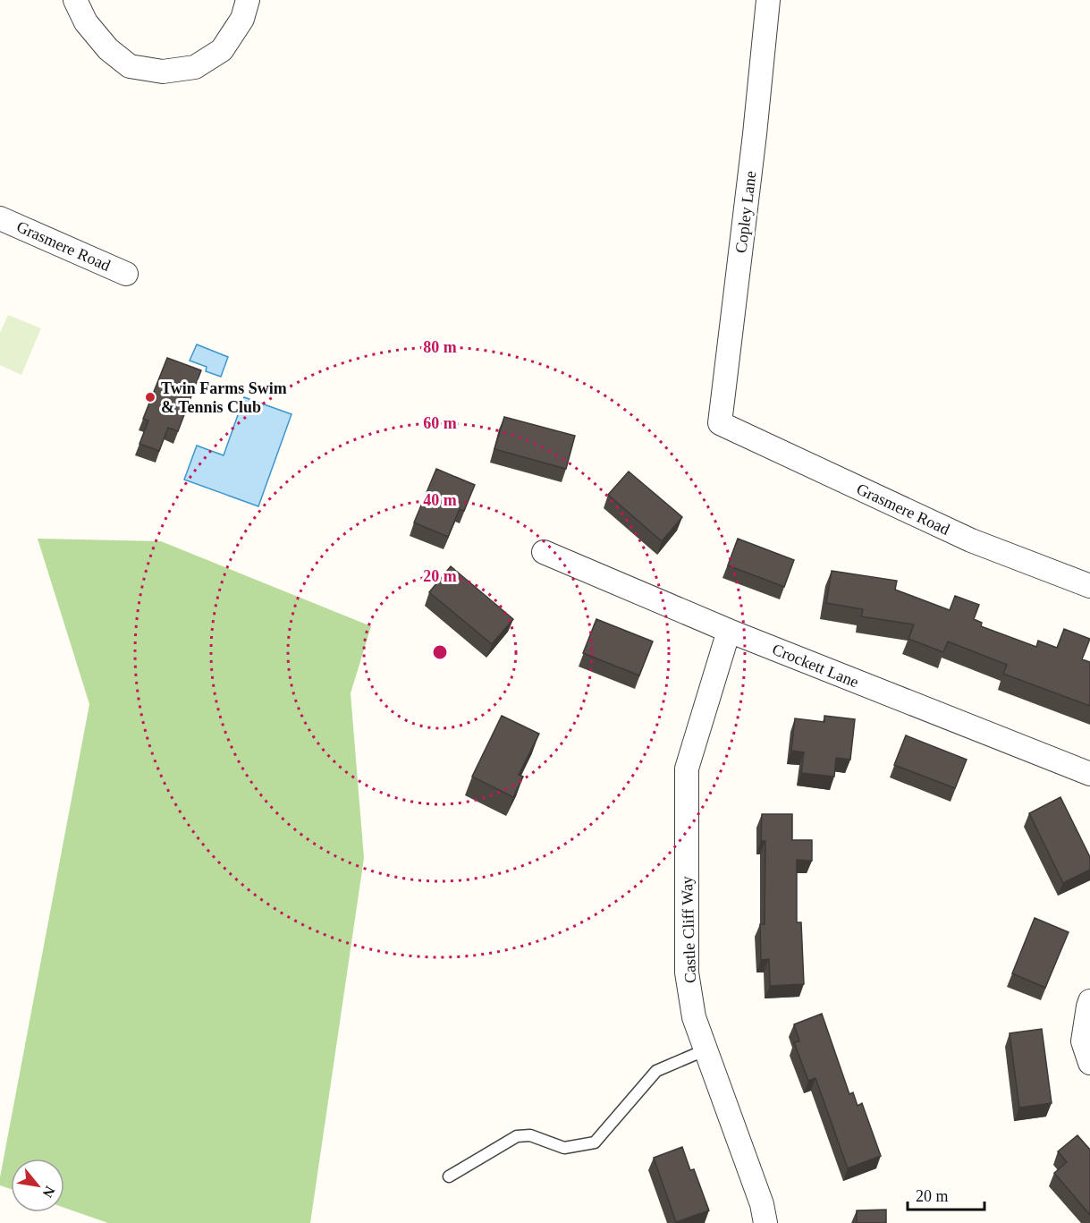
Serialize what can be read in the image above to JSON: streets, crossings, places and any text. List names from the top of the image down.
{
  "streets": {
    "street": [
      "Copley Lane",
      "Grasmere Road",
      "Crockett Lane",
      "Castle Cliff Way"
    ]
  },
  "crossings": [
    ["Copley Lane", "Grasmere Road"],
    ["Crockett Lane", "Castle Cliff Way"]
  ],
  "places": ["Twin Farms Swim & Tennis Club"],
  "scale_bar": "20 m",
  "north": "bottom right",
  "rings": [
    "80 m",
    "60 m",
    "40 m",
    "20 m"
  ]
}
